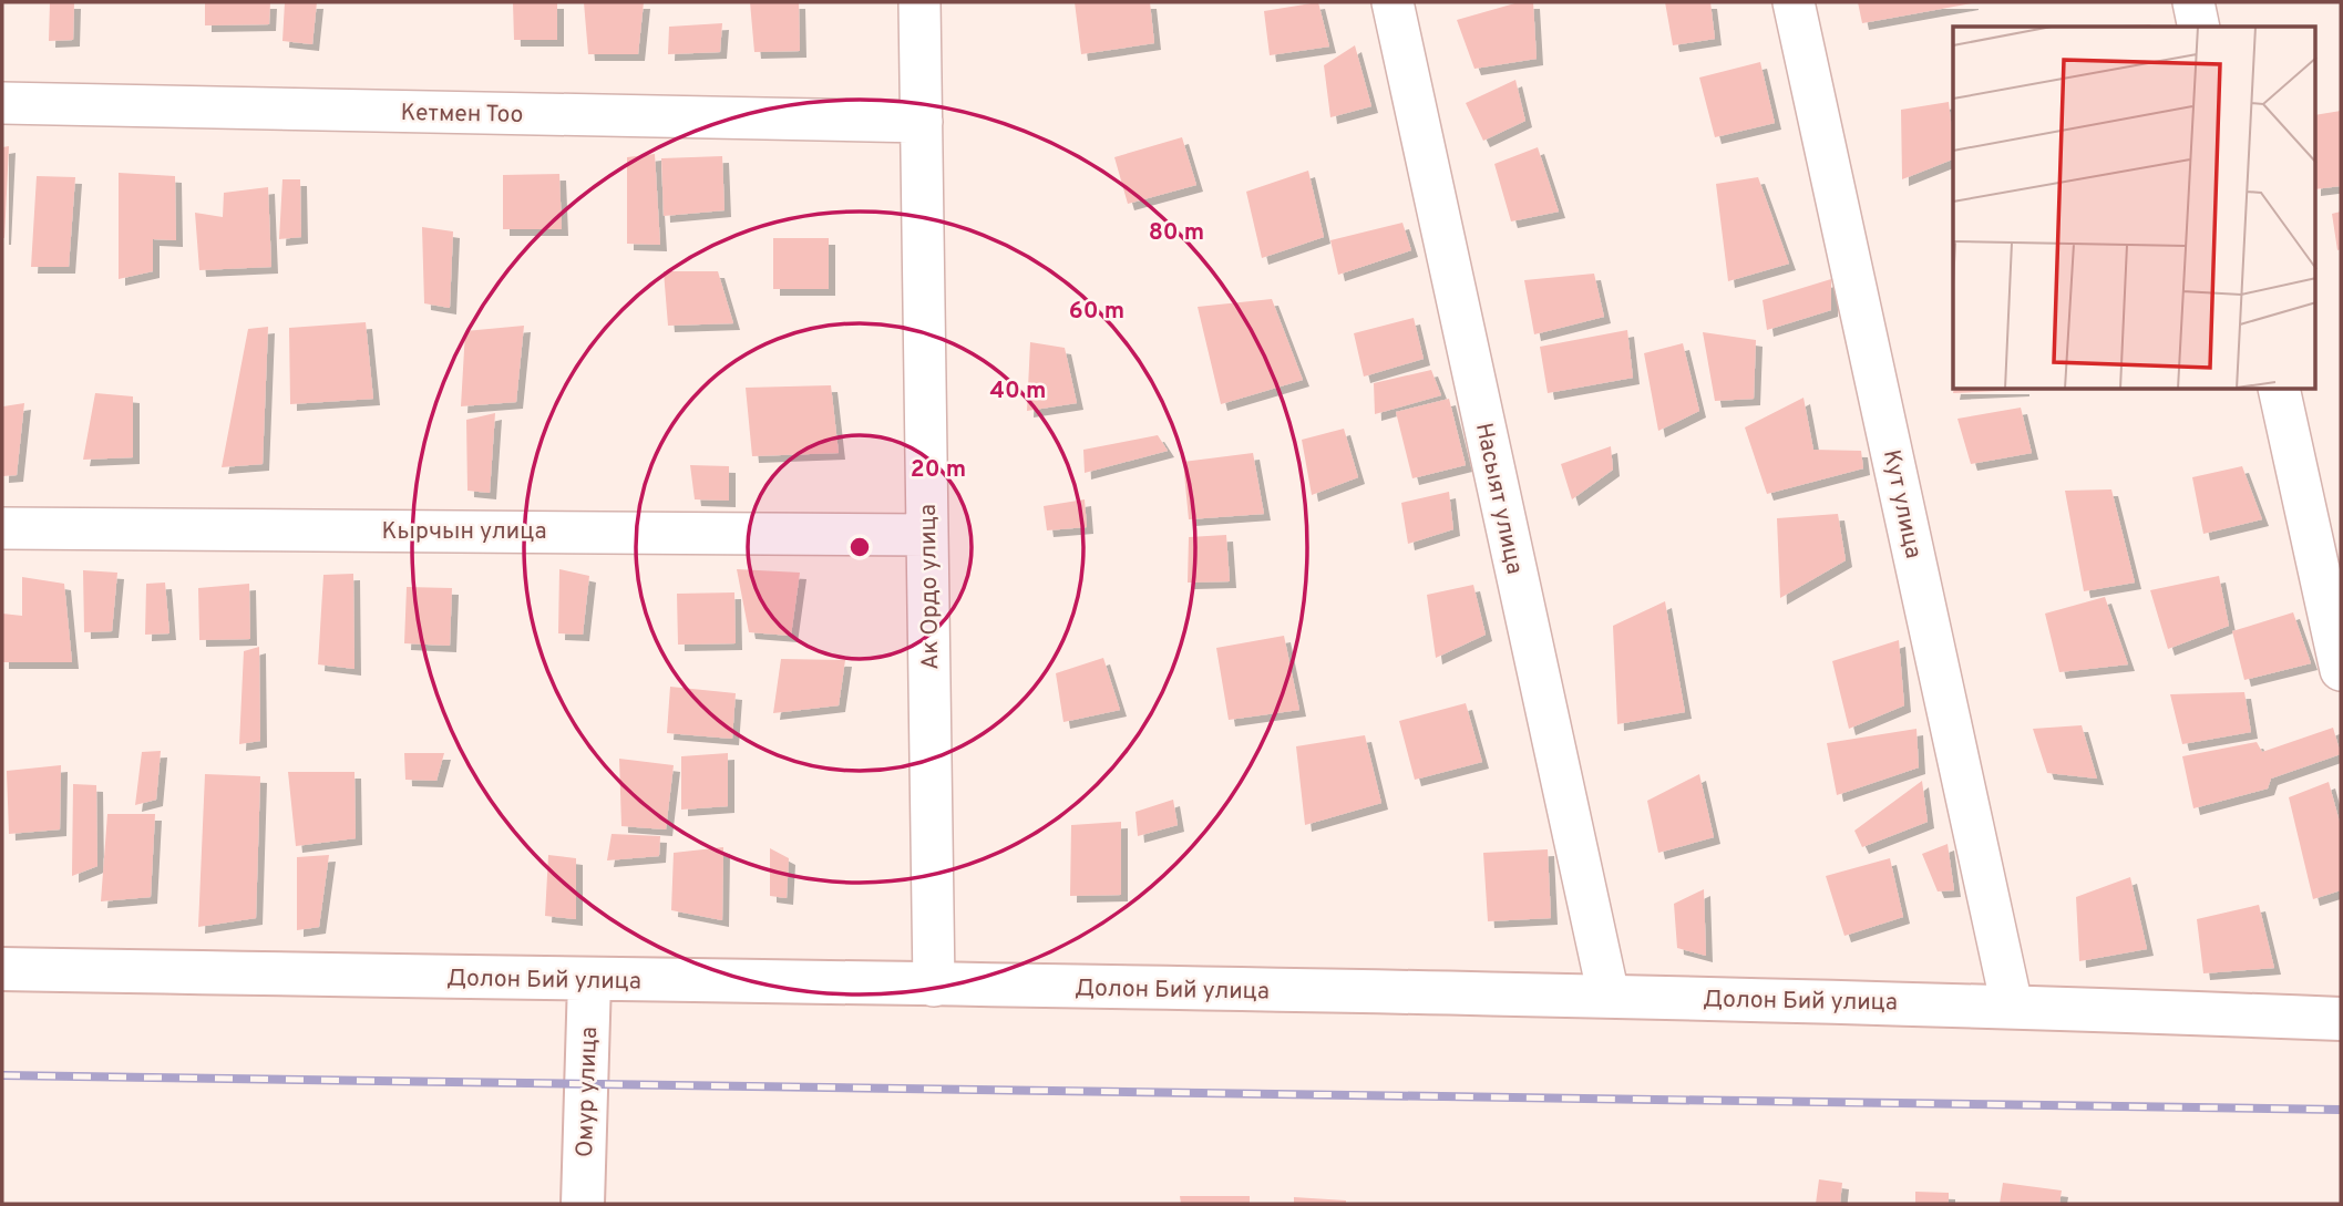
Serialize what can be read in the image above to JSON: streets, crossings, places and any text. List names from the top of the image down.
{
  "streets": {
    "street": [
      "Кетмен Тоо",
      "Насыят улица",
      "Кут улица",
      "Кырчын улица",
      "Ак Ордо улица",
      "Долон Бий улица",
      "Омур улица"
    ]
  },
  "crossings": [
    ["Кетмен Тоо", "Ак Ордо улица"],
    ["Насыят улица", "Долон Бий улица"],
    ["Кут улица", "Долон Бий улица"],
    ["Кырчын улица", "Ак Ордо улица"],
    ["Ак Ордо улица", "Долон Бий улица"],
    ["Долон Бий улица", "Омур улица"]
  ],
  "rings": [
    "80 m",
    "60 m",
    "40 m",
    "20 m"
  ]
}
